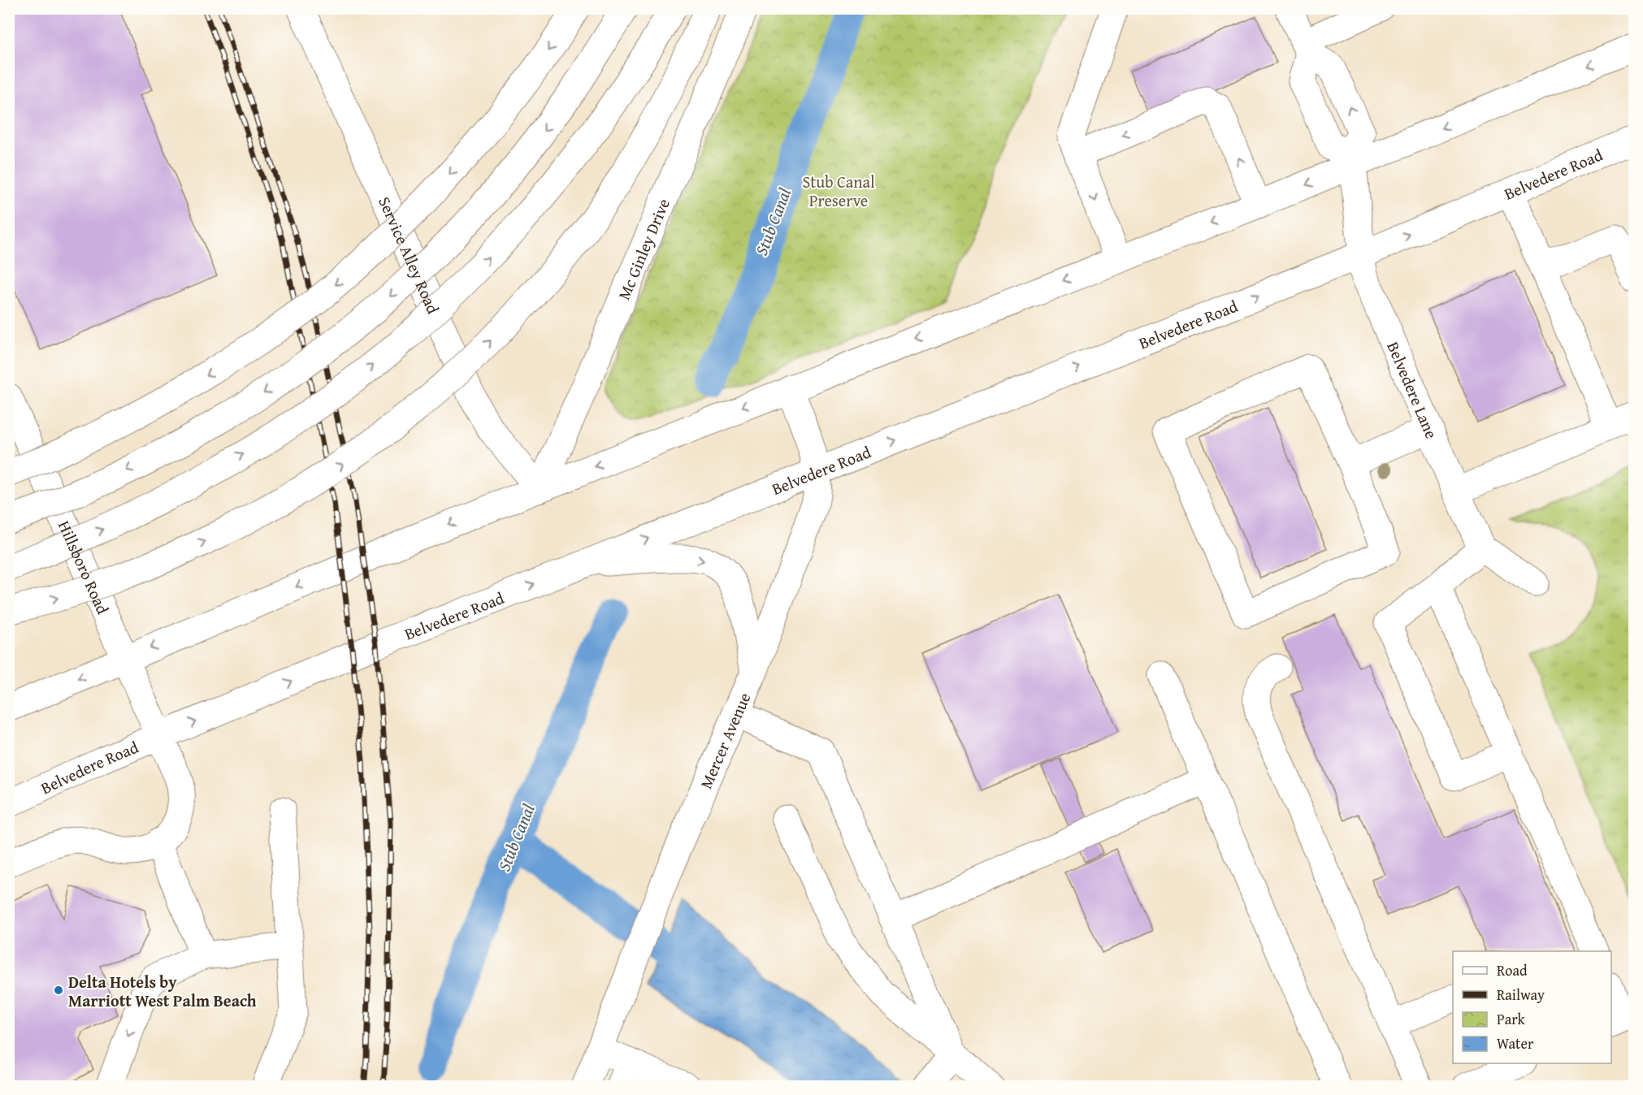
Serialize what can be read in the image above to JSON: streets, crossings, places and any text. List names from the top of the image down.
{
  "streets": {
    "main road": [
      "Belvedere Road",
      "Mc Ginley Drive",
      "Service Alley Road",
      "Belvedere Lane",
      "Hillsboro Road",
      "Mercer Avenue"
    ]
  },
  "crossings": [
    ["Belvedere Road", "Belvedere Lane"],
    ["Belvedere Road", "Hillsboro Road"],
    ["Belvedere Road", "Mercer Avenue"],
    ["Mc Ginley Drive", "Service Alley Road"]
  ],
  "water": ["Stub Canal"],
  "parks": ["Stub Canal Preserve"],
  "places": ["Delta Hotels by Marriott West Palm Beach"],
  "legend": [
    "Road",
    "Railway",
    "Park",
    "Water"
  ]
}
